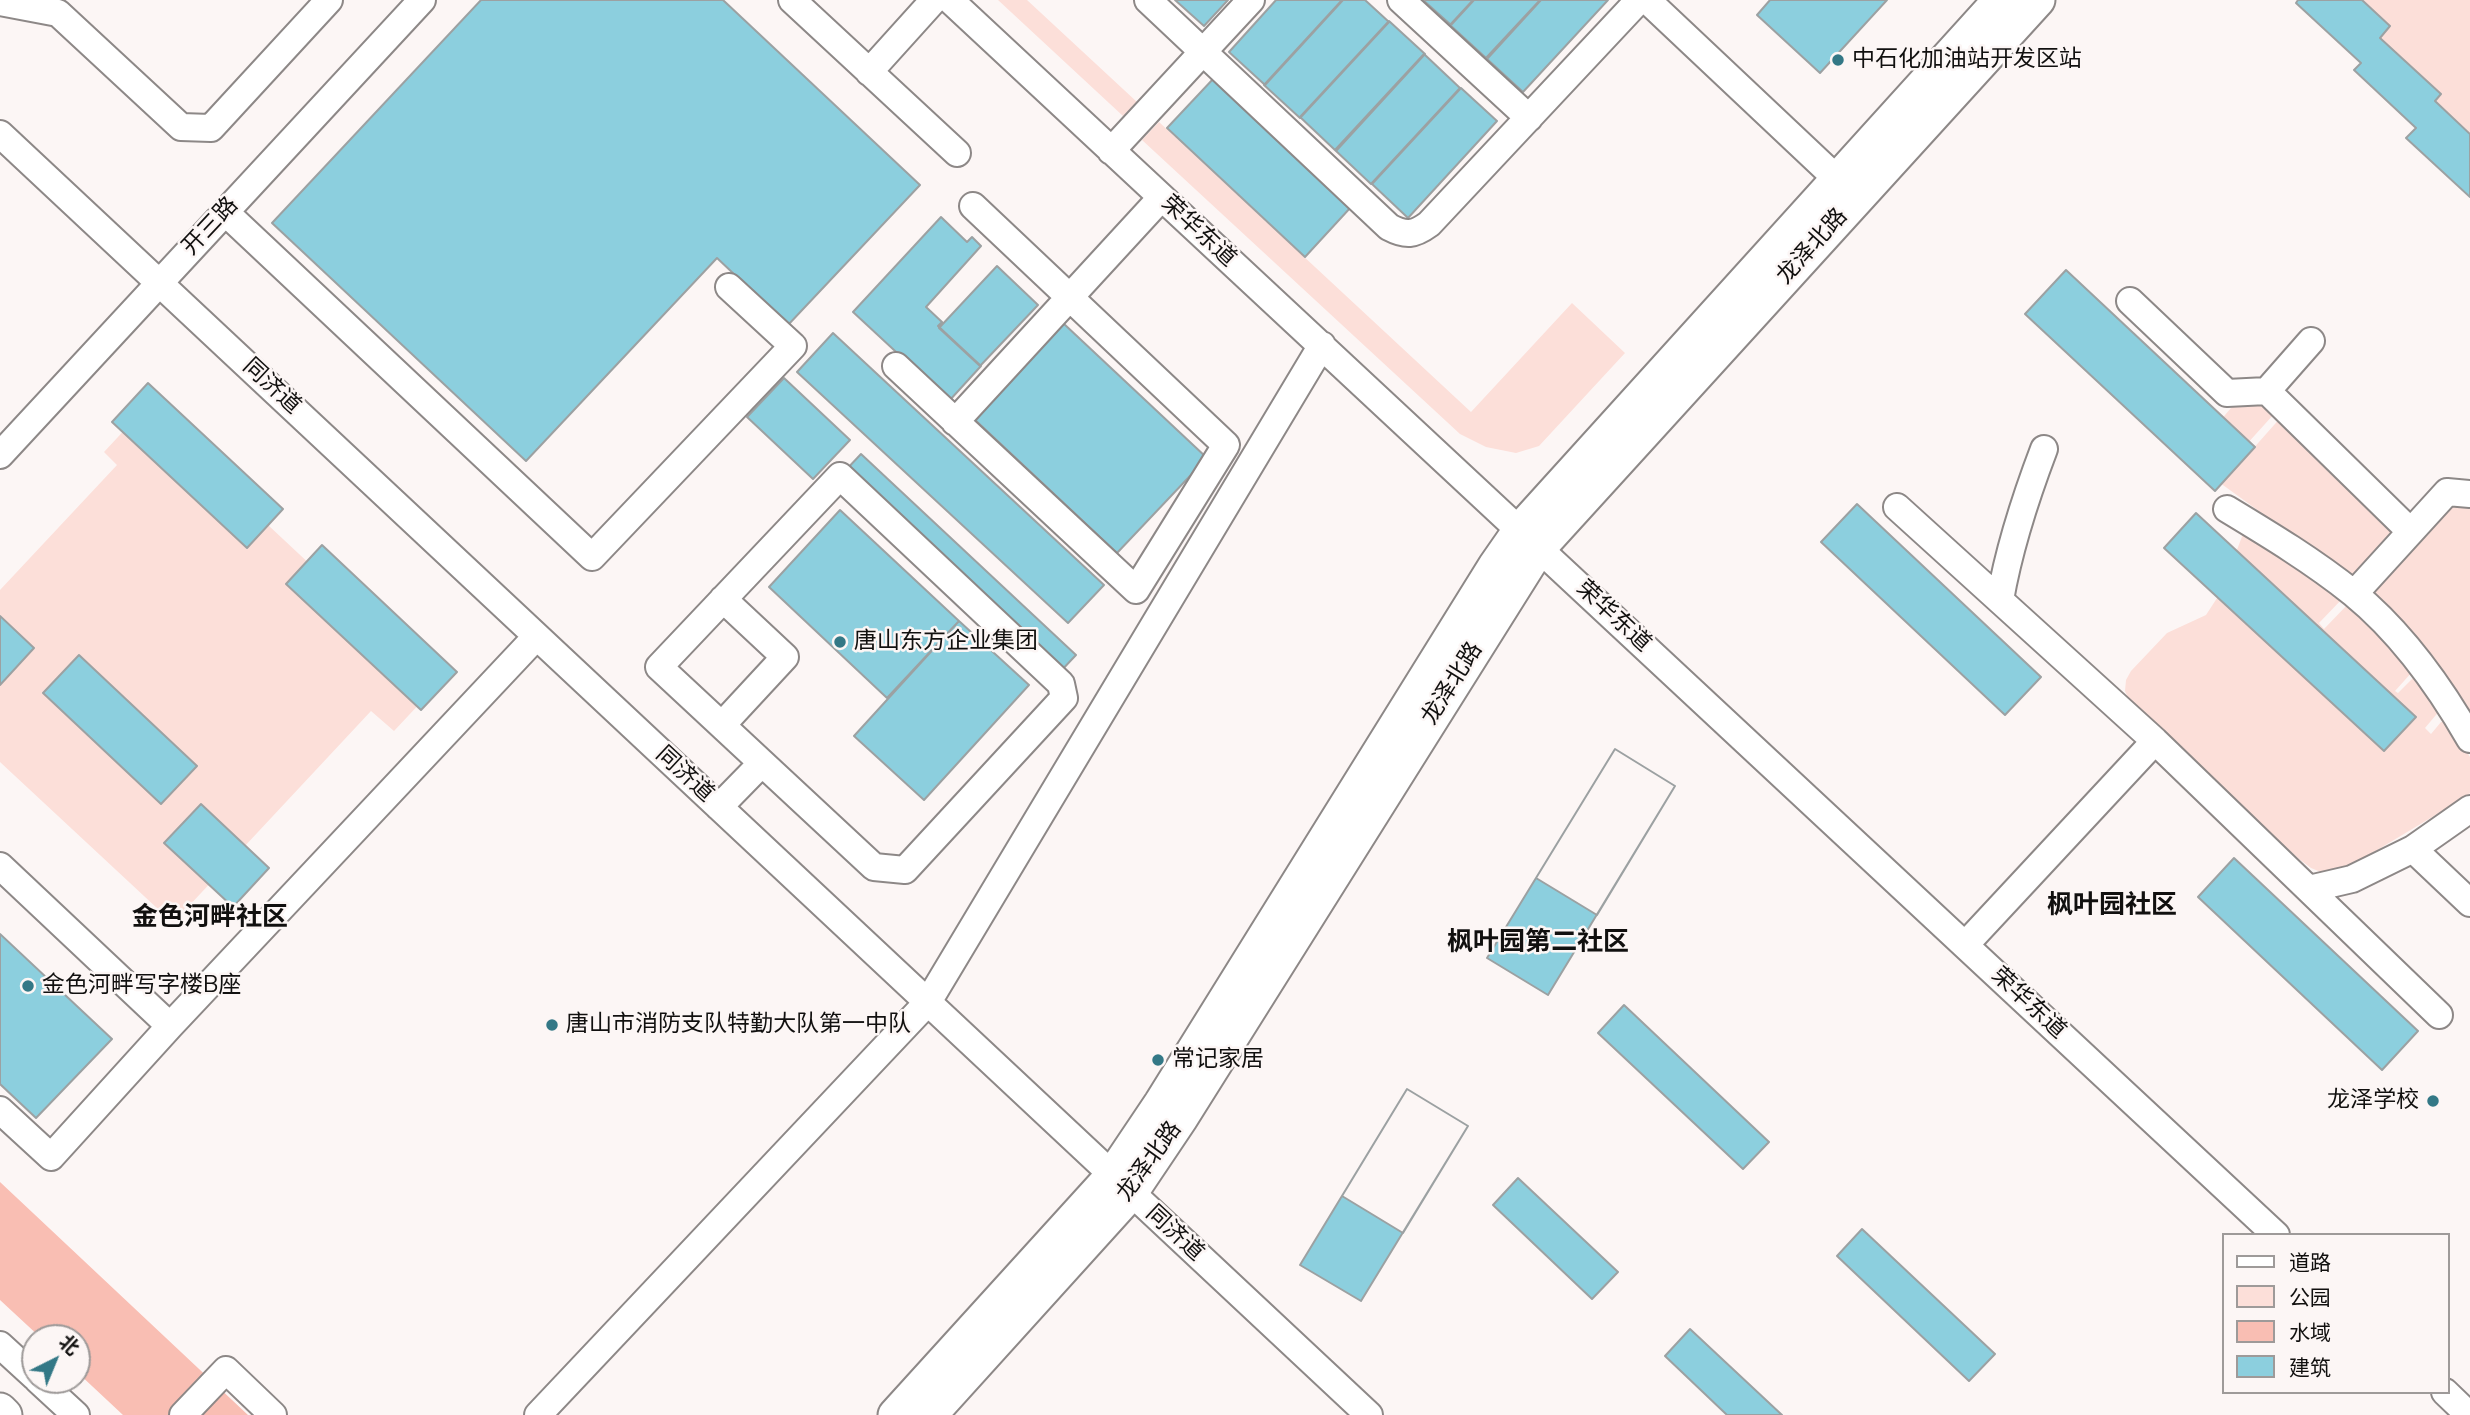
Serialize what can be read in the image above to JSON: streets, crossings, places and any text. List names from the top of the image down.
{
  "streets": {
    "main road": ["龙泽北路"],
    "street": ["开三路", "荣华东道", "同济道"]
  },
  "crossings": [
    ["开三路", "同济道"],
    ["荣华东道", "龙泽北路"],
    ["龙泽北路", "同济道"]
  ],
  "districts": ["枫叶园社区", "金色河畔社区", "枫叶园第二社区"],
  "places": [
    "中石化加油站开发区站",
    "唐山东方企业集团",
    "金色河畔写字楼B座",
    "唐山市消防支队特勤大队第一中队",
    "常记家居",
    "龙泽学校"
  ],
  "legend": [
    "道路",
    "公园",
    "水域",
    "建筑"
  ],
  "north": "top right"
}
